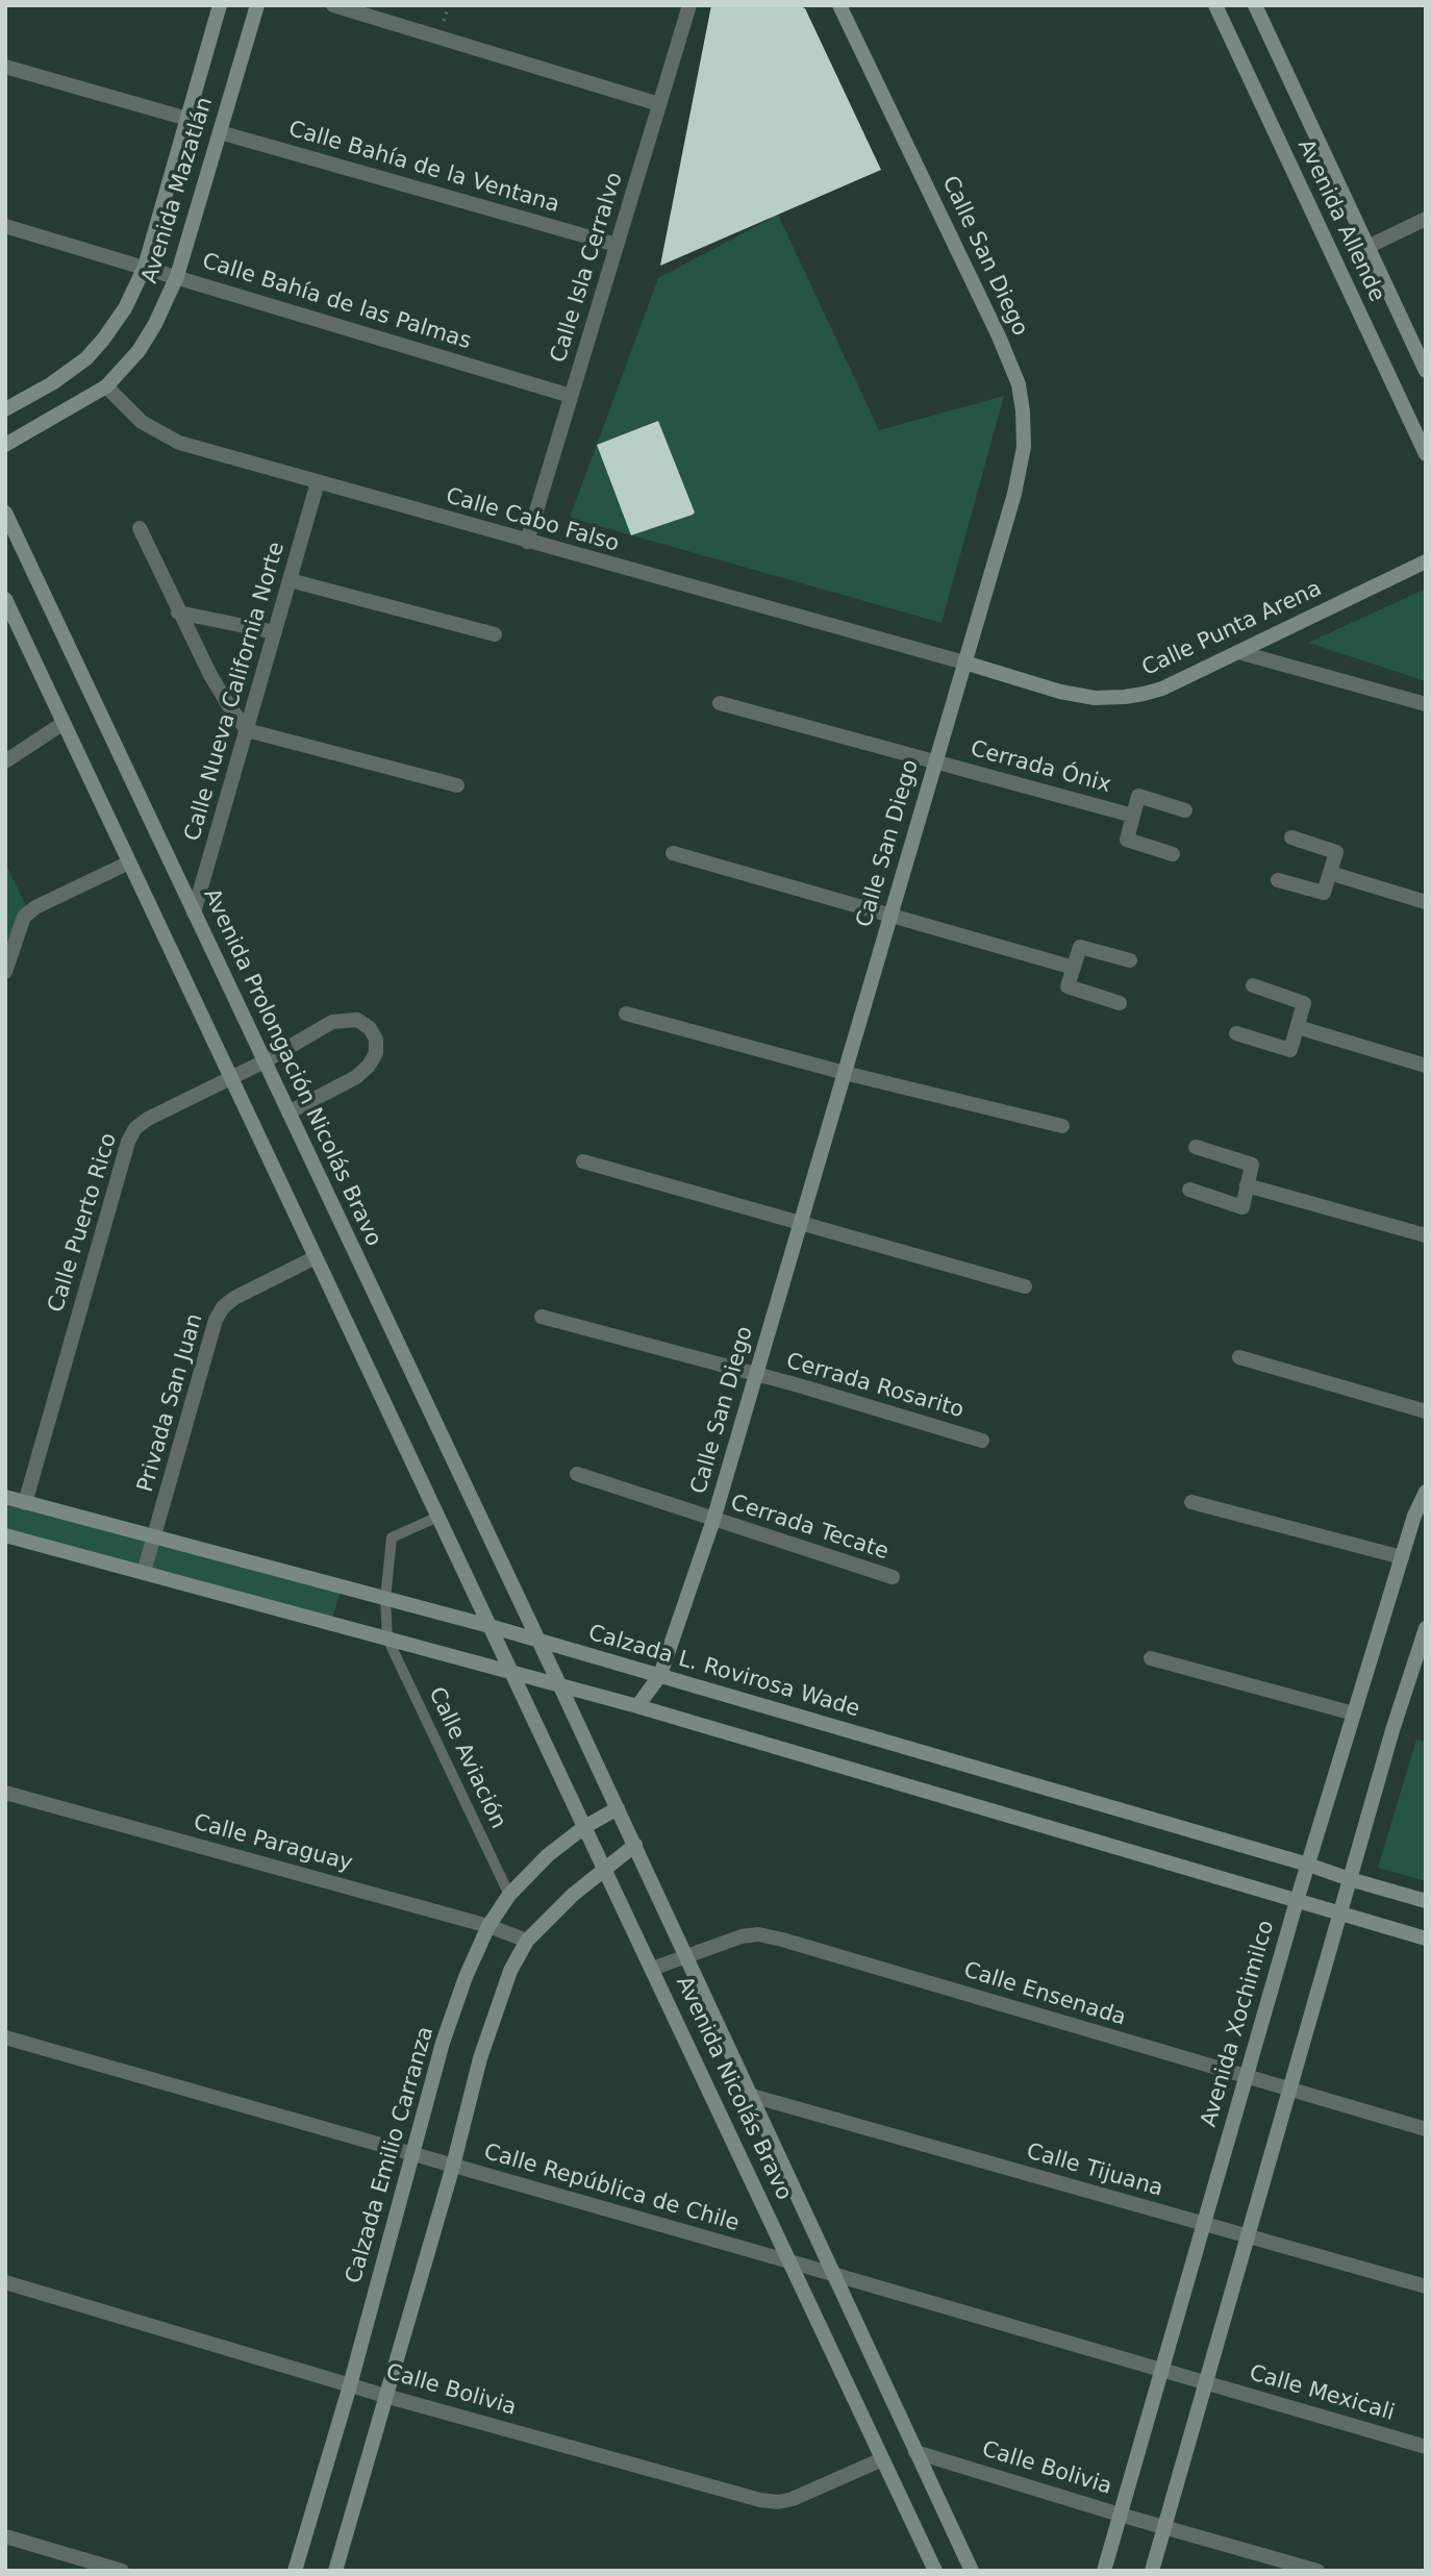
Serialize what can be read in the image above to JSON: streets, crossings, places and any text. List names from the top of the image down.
{
  "streets": {
    "street": [
      "Calle Bahía de la Ventana",
      "Avenida Mazatlán",
      "Avenida Allende",
      "Calle San Diego",
      "Calle Isla Cerralvo",
      "Calle Bahía de las Palmas",
      "Calle Cabo Falso",
      "Calle Punta Arena",
      "Calle Nueva California Norte",
      "Cerrada Ónix",
      "Avenida Prolongación Nicolás Bravo",
      "Calle Puerto Rico",
      "Cerrada Rosarito",
      "Privada San Juan",
      "Cerrada Tecate",
      "Calzada L. Rovirosa Wade",
      "Calle Paraguay",
      "Calle Ensenada",
      "Avenida Xochimilco",
      "Avenida Nicolás Bravo",
      "Calzada Emilio Carranza",
      "Calle Tijuana",
      "Calle República de Chile",
      "Calle Bolivia",
      "Calle Mexicali"
    ],
    "lane": ["Calle Aviación"]
  },
  "crossings": [
    ["Calle Bahía de la Ventana", "Avenida Mazatlán"],
    ["Calle Bahía de la Ventana", "Calle Isla Cerralvo"],
    ["Avenida Mazatlán", "Calle Bahía de las Palmas"],
    ["Avenida Mazatlán", "Calle Cabo Falso"],
    ["Calle San Diego", "Calle Cabo Falso"],
    ["Calle San Diego", "Calle Punta Arena"],
    ["Calle San Diego", "Cerrada Ónix"],
    ["Calle San Diego", "Cerrada Rosarito"],
    ["Calle San Diego", "Cerrada Tecate"],
    ["Calle San Diego", "Calzada L. Rovirosa Wade"],
    ["Calle Isla Cerralvo", "Calle Bahía de las Palmas"],
    ["Calle Isla Cerralvo", "Calle Cabo Falso"],
    ["Calle Cabo Falso", "Calle Punta Arena"],
    ["Calle Cabo Falso", "Calle Nueva California Norte"],
    ["Calle Nueva California Norte", "Avenida Prolongación Nicolás Bravo"],
    ["Avenida Prolongación Nicolás Bravo", "Calle Puerto Rico"],
    ["Avenida Prolongación Nicolás Bravo", "Calzada L. Rovirosa Wade"],
    ["Avenida Prolongación Nicolás Bravo", "Avenida Nicolás Bravo"],
    ["Calle Puerto Rico", "Calzada L. Rovirosa Wade"],
    ["Privada San Juan", "Calzada L. Rovirosa Wade"],
    ["Calzada L. Rovirosa Wade", "Avenida Xochimilco"],
    ["Calzada L. Rovirosa Wade", "Avenida Nicolás Bravo"],
    ["Calle Aviación", "Calzada Emilio Carranza"],
    ["Calle Paraguay", "Calzada Emilio Carranza"],
    ["Calle Ensenada", "Avenida Xochimilco"],
    ["Calle Ensenada", "Avenida Nicolás Bravo"],
    ["Avenida Xochimilco", "Calle Tijuana"],
    ["Avenida Xochimilco", "Calle República de Chile"],
    ["Avenida Xochimilco", "Calle Bolivia"],
    ["Avenida Nicolás Bravo", "Calzada Emilio Carranza"],
    ["Avenida Nicolás Bravo", "Calle Tijuana"],
    ["Avenida Nicolás Bravo", "Calle República de Chile"],
    ["Avenida Nicolás Bravo", "Calle Bolivia"],
    ["Calzada Emilio Carranza", "Calle República de Chile"],
    ["Calzada Emilio Carranza", "Calle Bolivia"],
    ["Calle República de Chile", "Calle Mexicali"]
  ]
}
